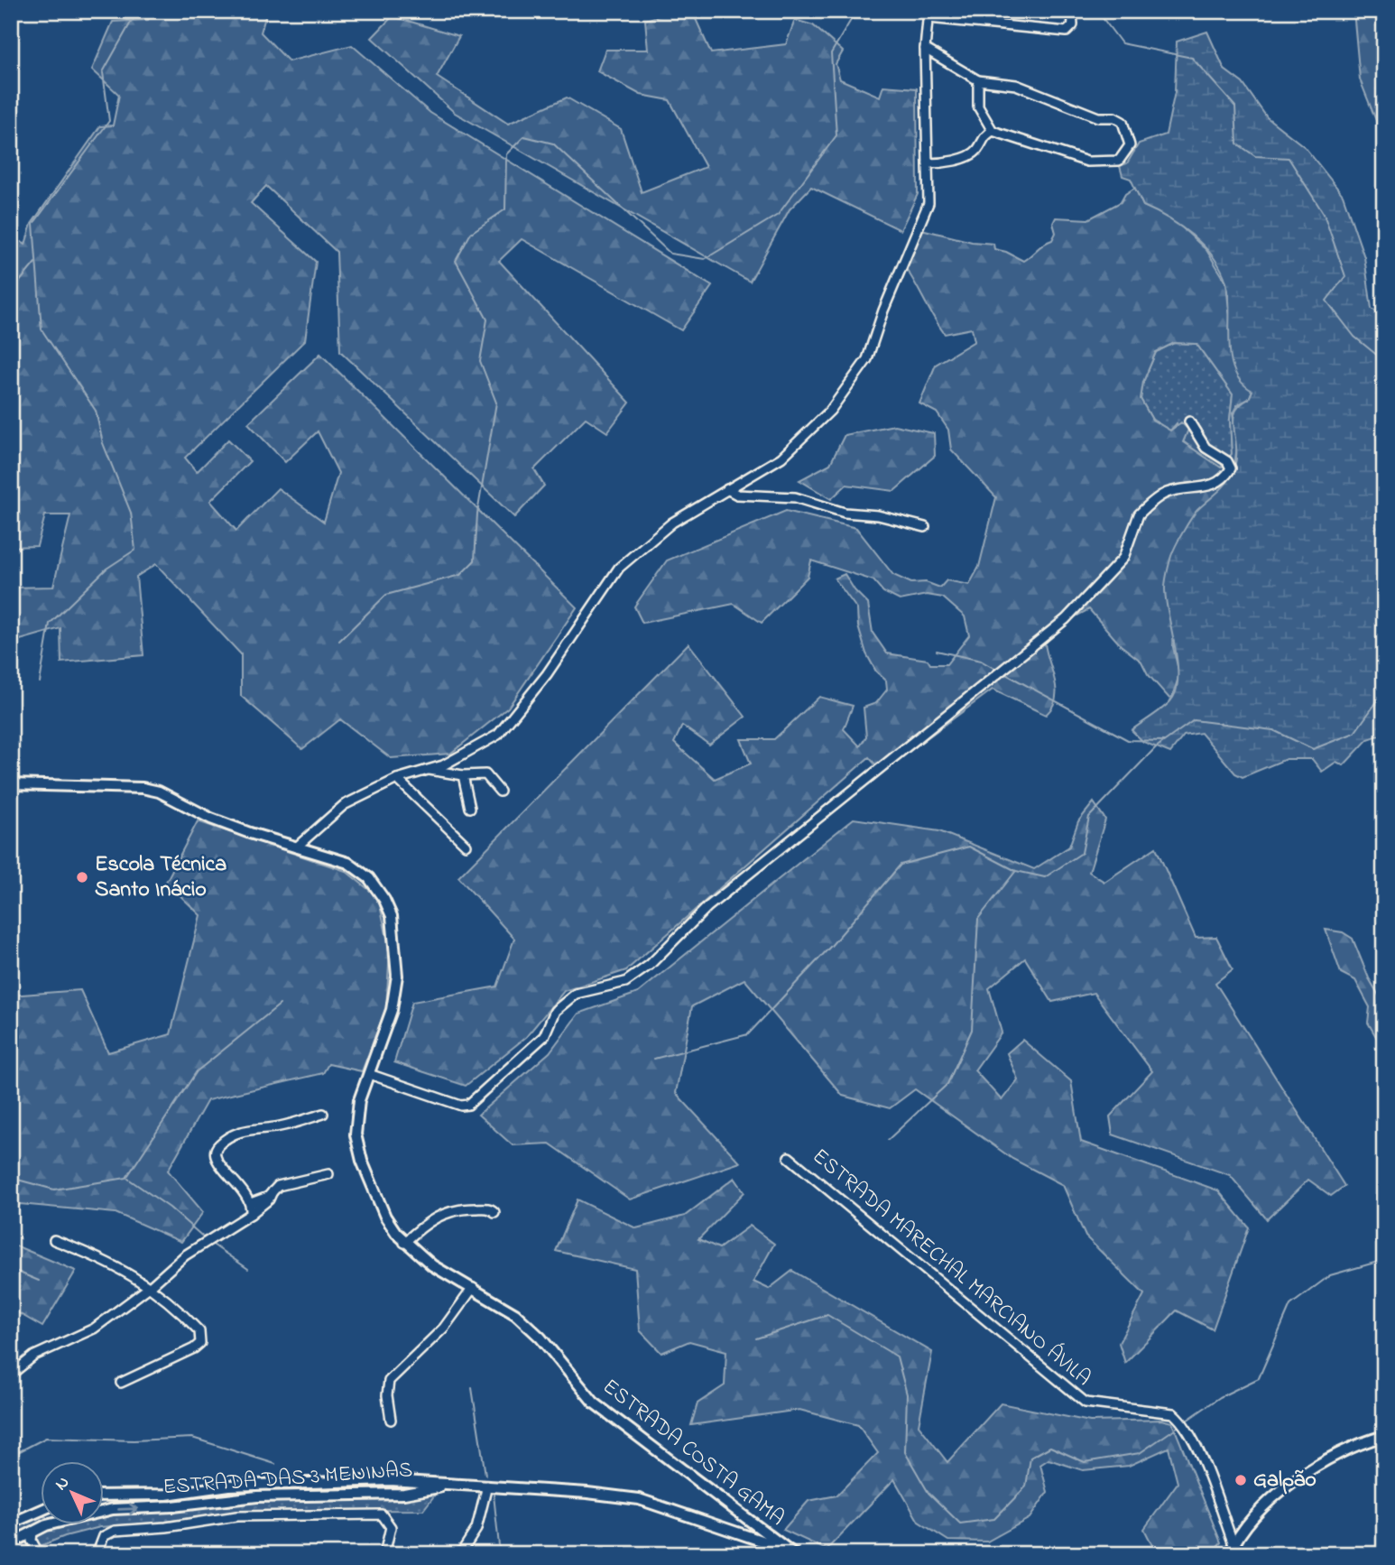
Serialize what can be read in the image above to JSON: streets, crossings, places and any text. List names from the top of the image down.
{
  "streets": {
    "main road": ["ESTRADA COSTA GAMA", "ESTRADA DAS 3 MENINAS"],
    "street": ["ESTRADA MARECHAL MARCIANO ÁVILA"]
  },
  "crossings": [
    ["ESTRADA COSTA GAMA", "ESTRADA DAS 3 MENINAS"]
  ],
  "places": ["Escola Técnica Santo Inácio", "Galpão"],
  "north": "top left"
}
